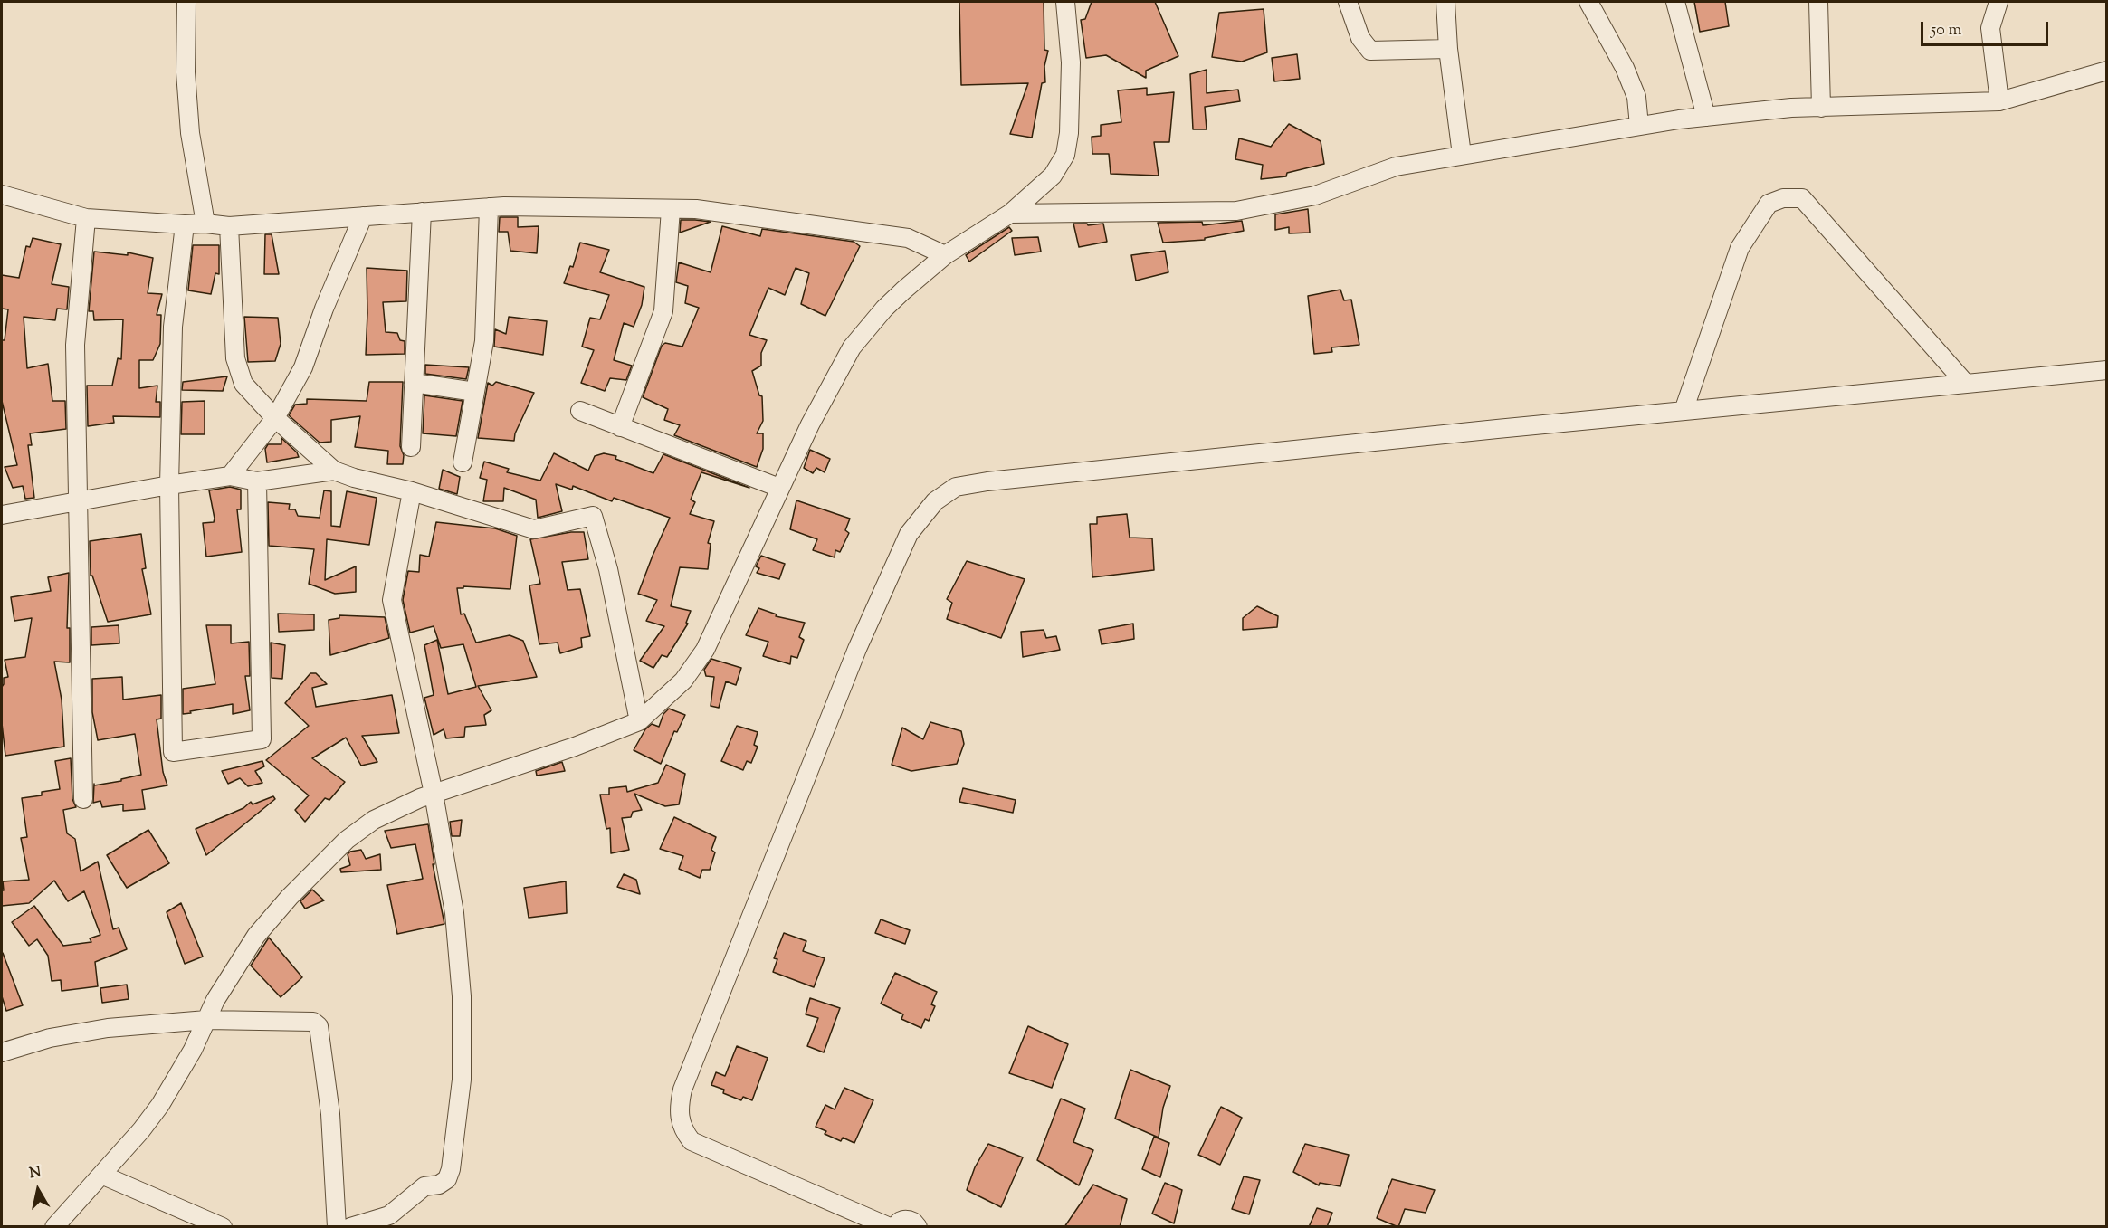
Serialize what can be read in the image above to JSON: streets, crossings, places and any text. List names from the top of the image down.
{
  "scale_bar": "50 m",
  "north": "top"
}
